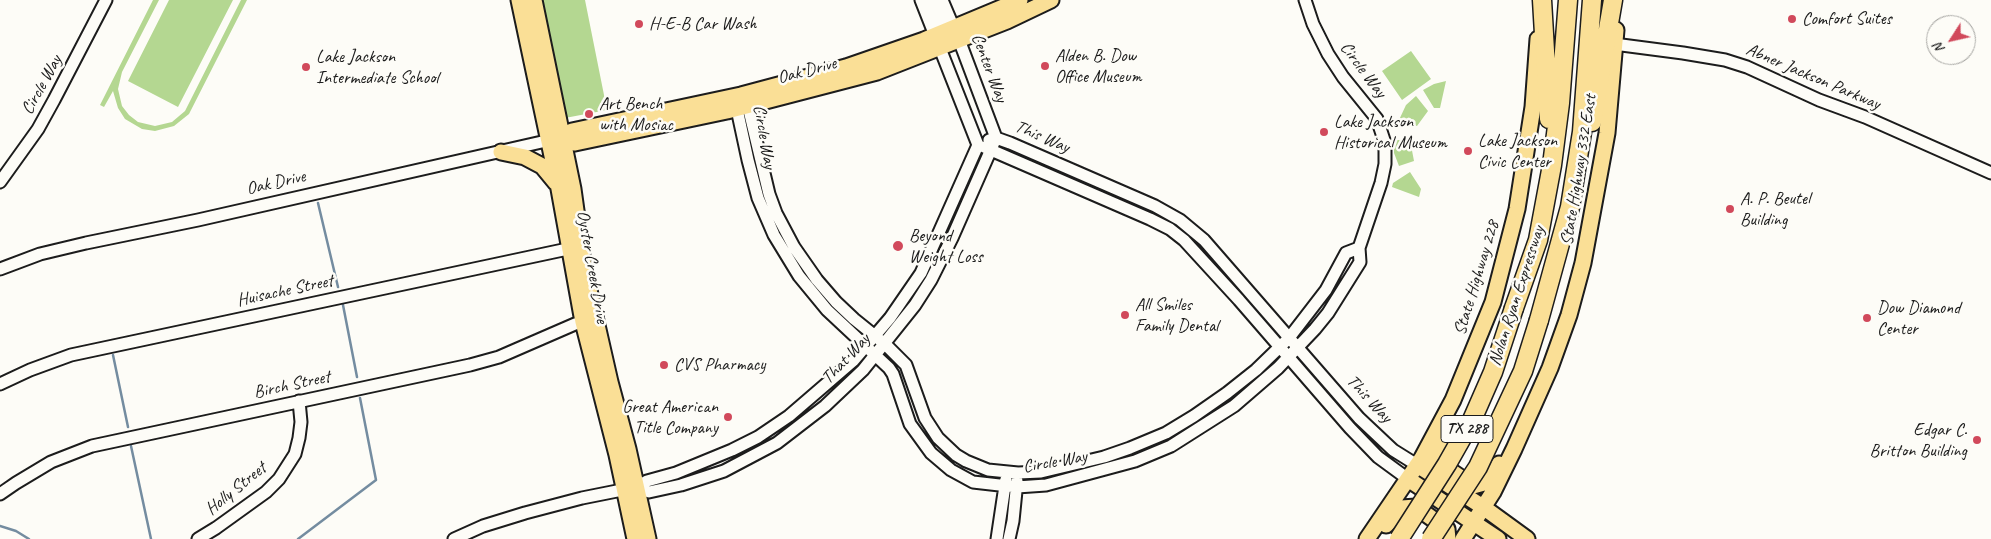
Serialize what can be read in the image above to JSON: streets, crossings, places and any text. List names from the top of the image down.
{
  "streets": {
    "highway": ["Nolan Ryan Expressway", "TX 288"],
    "main road": [
      "Oak Drive",
      "This Way",
      "State Highway 332 East",
      "Oyster Creek Drive",
      "State Highway 228"
    ],
    "street": [
      "Center Way",
      "Circle Way",
      "Abner Jackson Parkway",
      "Huisache Street",
      "That Way",
      "Birch Street",
      "Holly Street"
    ]
  },
  "crossings": [
    ["Center Way", "Oak Drive"],
    ["Center Way", "This Way"],
    ["Center Way", "That Way"],
    ["Circle Way", "Oak Drive"],
    ["Circle Way", "This Way"],
    ["Circle Way", "That Way"],
    ["Oak Drive", "Oyster Creek Drive"],
    ["Abner Jackson Parkway", "State Highway 332 East"],
    ["This Way", "State Highway 228"],
    ["This Way", "That Way"],
    ["Oyster Creek Drive", "Huisache Street"],
    ["Oyster Creek Drive", "That Way"],
    ["Oyster Creek Drive", "Birch Street"],
    ["Birch Street", "Holly Street"]
  ],
  "places": [
    "Comfort Suites",
    "H-E-B Car Wash",
    "Alden B. Dow Office Museum",
    "Lake Jackson Intermediate School",
    "Art Bench with Mosiac",
    "Lake Jackson Historical Museum",
    "Lake Jackson Civic Center",
    "A. P. Beutel Building",
    "Beyond Weight Loss",
    "All Smiles Family Dental",
    "Dow Diamond Center",
    "CVS Pharmacy",
    "Great American Title Company",
    "Edgar C. Britton Building"
  ],
  "north": "bottom left"
}
